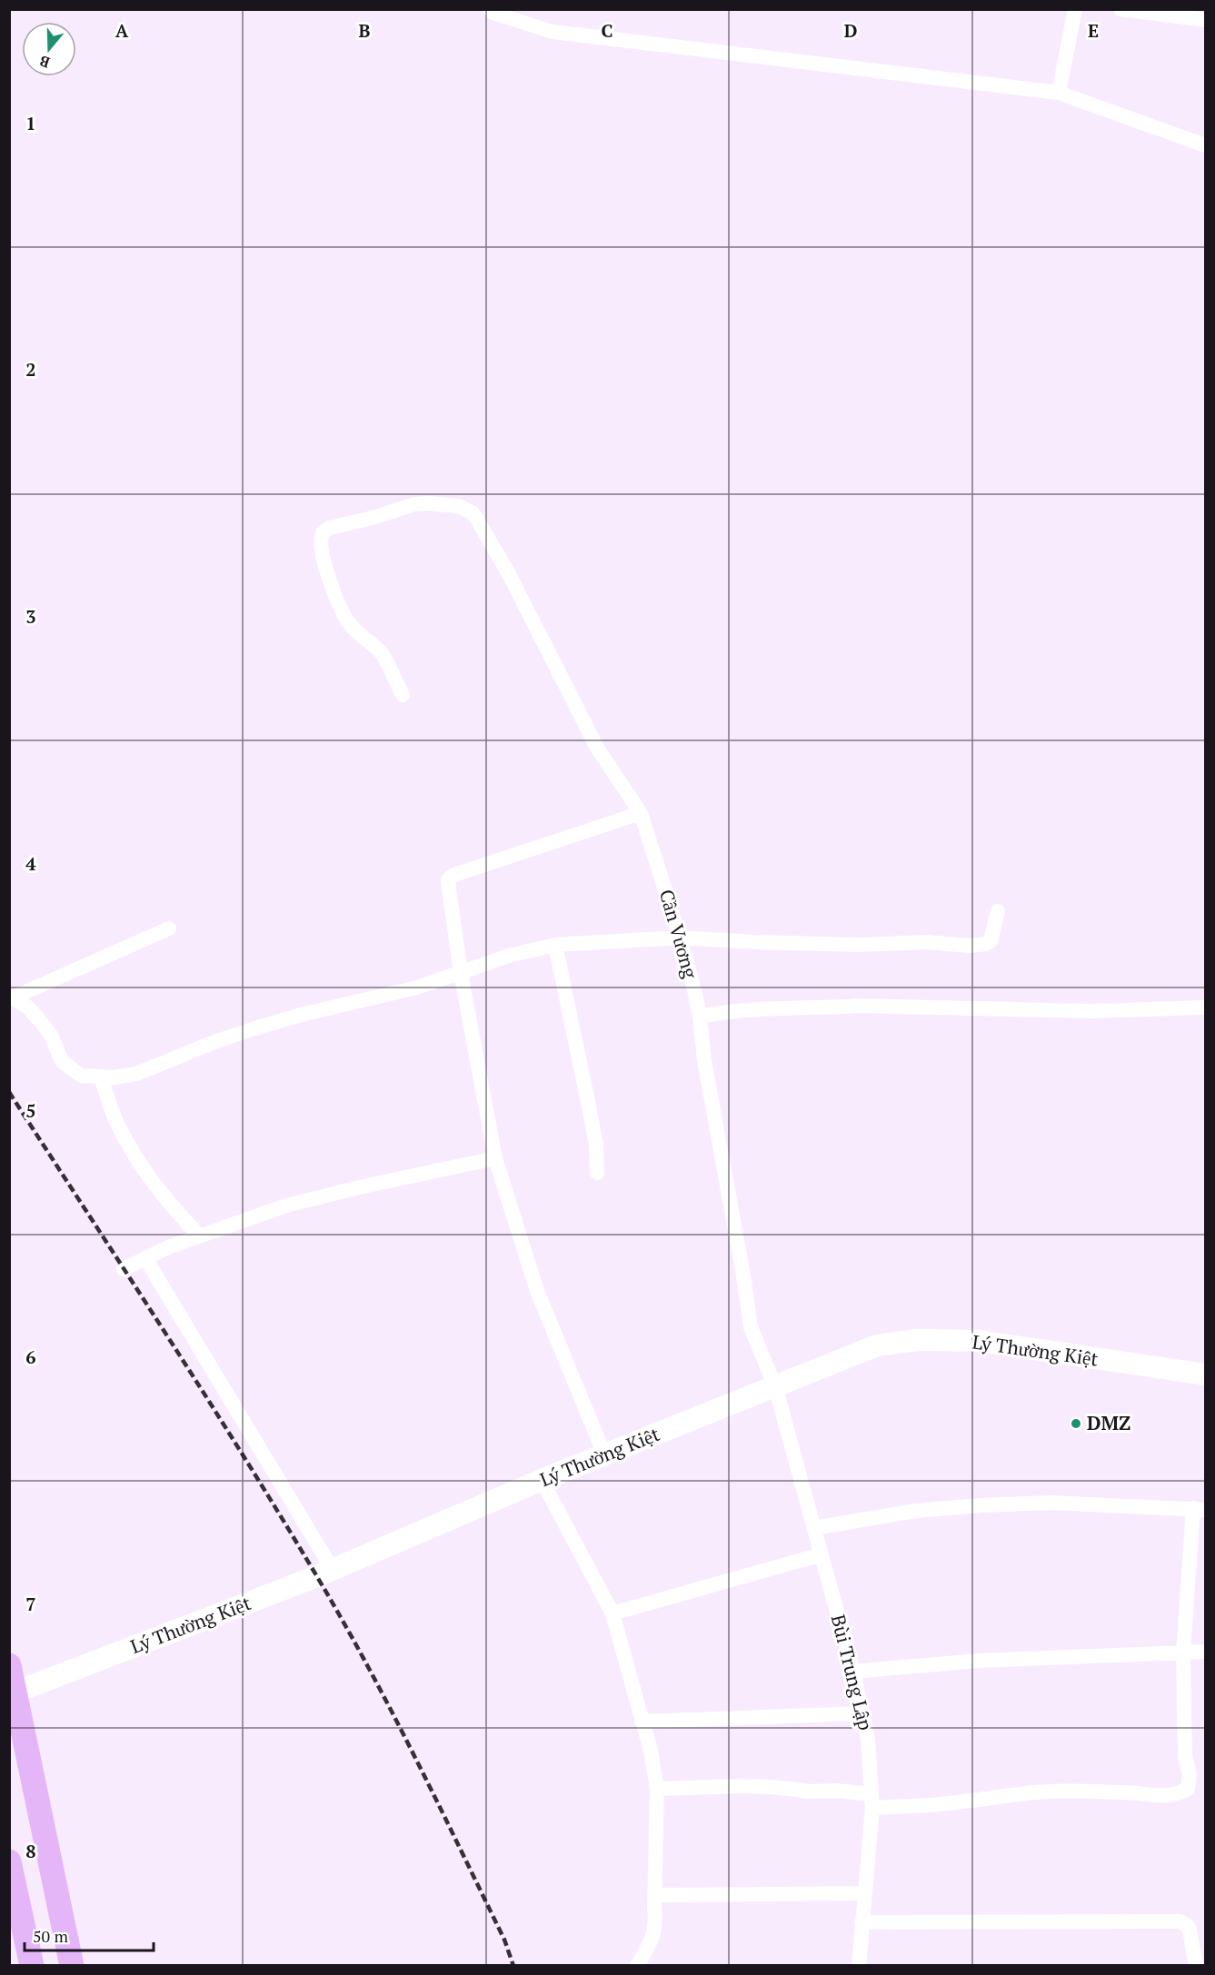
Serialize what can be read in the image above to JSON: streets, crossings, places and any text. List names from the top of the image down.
{
  "streets": {
    "main road": ["Lý Thường Kiệt"],
    "street": ["Cần Vương", "Bùi Trung Lập"]
  },
  "crossings": [
    ["Cần Vương", "Lý Thường Kiệt"],
    ["Cần Vương", "Bùi Trung Lập"],
    ["Lý Thường Kiệt", "Bùi Trung Lập"]
  ],
  "places": ["DMZ"],
  "scale_bar": "50 m",
  "north": "bottom",
  "grid": {
    "columns": [
      "A",
      "B",
      "C",
      "D",
      "E"
    ],
    "rows": [
      "1",
      "2",
      "3",
      "4",
      "5",
      "6",
      "7",
      "8"
    ]
  }
}
